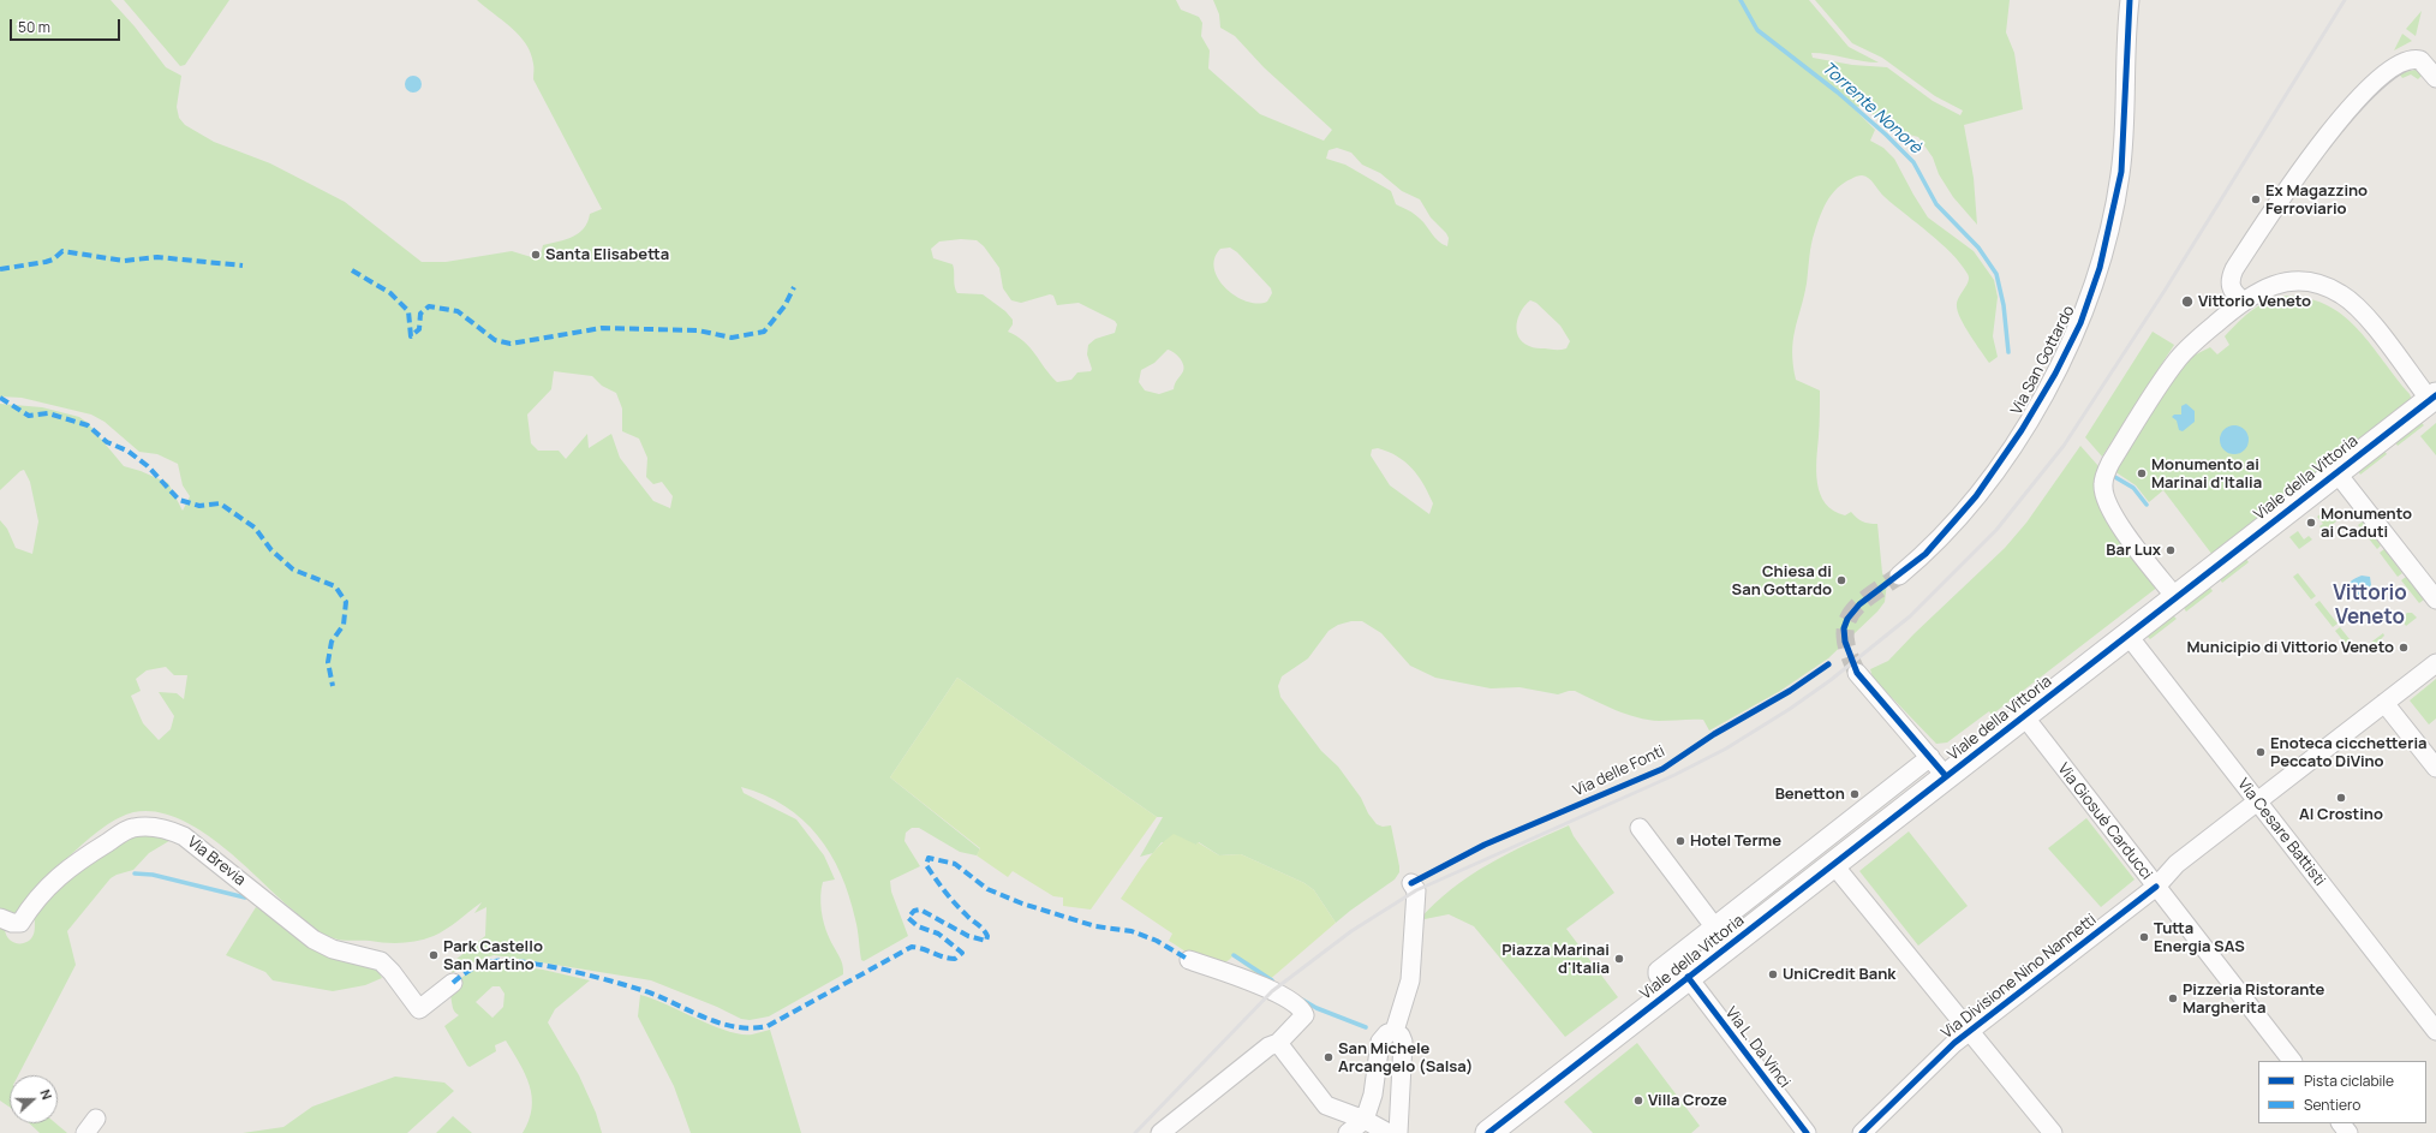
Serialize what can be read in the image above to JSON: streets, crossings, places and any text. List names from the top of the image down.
{
  "streets": {
    "street": [
      "Via San Gottardo",
      "Viale della Vittoria",
      "Via Giosuè Carducci",
      "Via Cesare Battisti",
      "Via Brevia",
      "Via Divisione Nino Nannetti",
      "Via L. Da Vinci"
    ],
    "cycle path": ["Via delle Fonti"]
  },
  "crossings": [
    ["Viale della Vittoria", "Via Giosuè Carducci"],
    ["Viale della Vittoria", "Via Cesare Battisti"],
    ["Viale della Vittoria", "Via L. Da Vinci"],
    ["Via Giosuè Carducci", "Via Divisione Nino Nannetti"],
    ["Via Cesare Battisti", "Via Divisione Nino Nannetti"]
  ],
  "districts": ["Vittorio Veneto"],
  "water": ["Torrente Nonorè"],
  "places": [
    "Ex Magazzino Ferroviario",
    "Santa Elisabetta",
    "Vittorio Veneto",
    "Monumento ai Marinai d'Italia",
    "Monumento ai Caduti",
    "Bar Lux",
    "Chiesa di San Gottardo",
    "Municipio di Vittorio Veneto",
    "Enoteca cicchetteria Peccato DiVino",
    "Benetton",
    "Al Crostino",
    "Hotel Terme",
    "Tutta Energia SAS",
    "Park Castello San Martino",
    "Piazza Marinai d'Italia",
    "UniCredit Bank",
    "Pizzeria Ristorante Margherita",
    "San Michele Arcangelo (Salsa)",
    "Villa Croze"
  ],
  "legend": ["Pista ciclabile", "Sentiero"],
  "scale_bar": "50 m",
  "north": "right"
}
